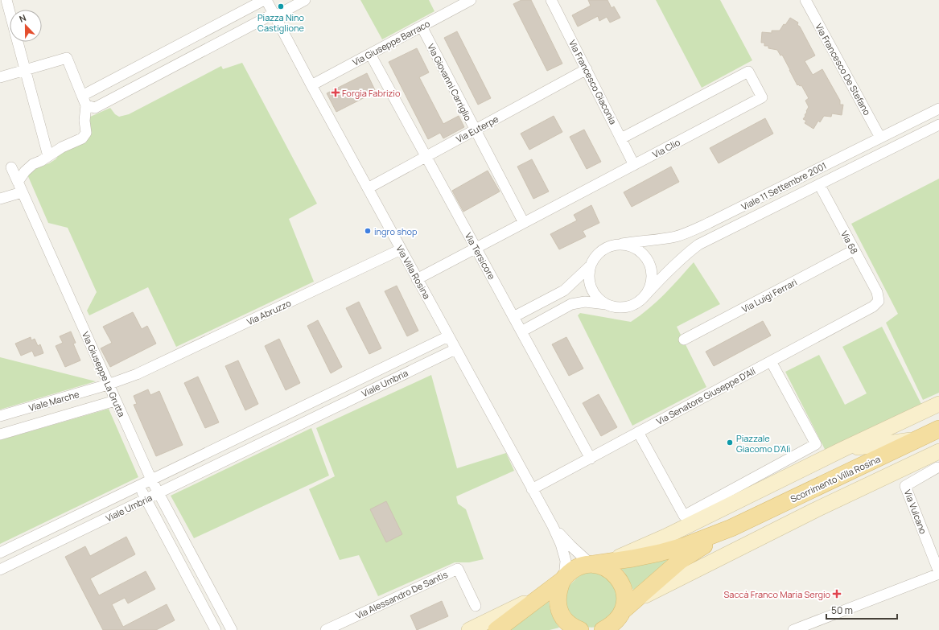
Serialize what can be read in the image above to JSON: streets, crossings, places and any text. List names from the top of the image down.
{
  "streets": {
    "main road": ["Scorrimento Villa Rosina"],
    "street": [
      "Via Giuseppe Barraco",
      "Via Francesco De Stefano",
      "Via Giovanni Carriglio",
      "Via Francesco Giaconia",
      "Via Euterpe",
      "Via Clio",
      "Viale 11 Settembre 2001",
      "Via 68",
      "Via Tersicore",
      "Via Villa Rosina",
      "Via Luigi Ferrari",
      "Via Abruzzo",
      "Via Giuseppe La Grutta",
      "Viale Umbria",
      "Via Senatore Giuseppe D'Alí",
      "Viale Marche",
      "Via Vulcano",
      "Via Alessandro De Santis"
    ]
  },
  "crossings": [
    ["Via Giuseppe Barraco", "Via Giovanni Carriglio"],
    ["Via Giuseppe Barraco", "Via Tersicore"],
    ["Via Giuseppe Barraco", "Via Villa Rosina"],
    ["Via Francesco De Stefano", "Viale 11 Settembre 2001"],
    ["Via Giovanni Carriglio", "Via Euterpe"],
    ["Via Giovanni Carriglio", "Via Clio"],
    ["Via Francesco Giaconia", "Via Euterpe"],
    ["Via Francesco Giaconia", "Via Clio"],
    ["Via Euterpe", "Via Tersicore"],
    ["Via Euterpe", "Via Villa Rosina"],
    ["Via Clio", "Via Tersicore"],
    ["Via Clio", "Via Villa Rosina"],
    ["Viale 11 Settembre 2001", "Via 68"],
    ["Via 68", "Via Luigi Ferrari"],
    ["Via 68", "Via Senatore Giuseppe D'Alí"],
    ["Via Tersicore", "Via Senatore Giuseppe D'Alí"],
    ["Via Villa Rosina", "Via Abruzzo"],
    ["Via Villa Rosina", "Viale Umbria"],
    ["Via Villa Rosina", "Via Senatore Giuseppe D'Alí"],
    ["Via Villa Rosina", "Scorrimento Villa Rosina"],
    ["Via Abruzzo", "Via Giuseppe La Grutta"],
    ["Via Abruzzo", "Viale Marche"],
    ["Via Giuseppe La Grutta", "Viale Umbria"],
    ["Via Giuseppe La Grutta", "Viale Marche"]
  ],
  "places": {
    "other": ["Piazza Nino Castiglione", "ingro shop", "Piazzale Giacomo D'Alì"],
    "health": ["Forgia Fabrizio", "Saccà Franco Maria Sergio"]
  },
  "scale_bar": "50 m",
  "north": "top"
}
